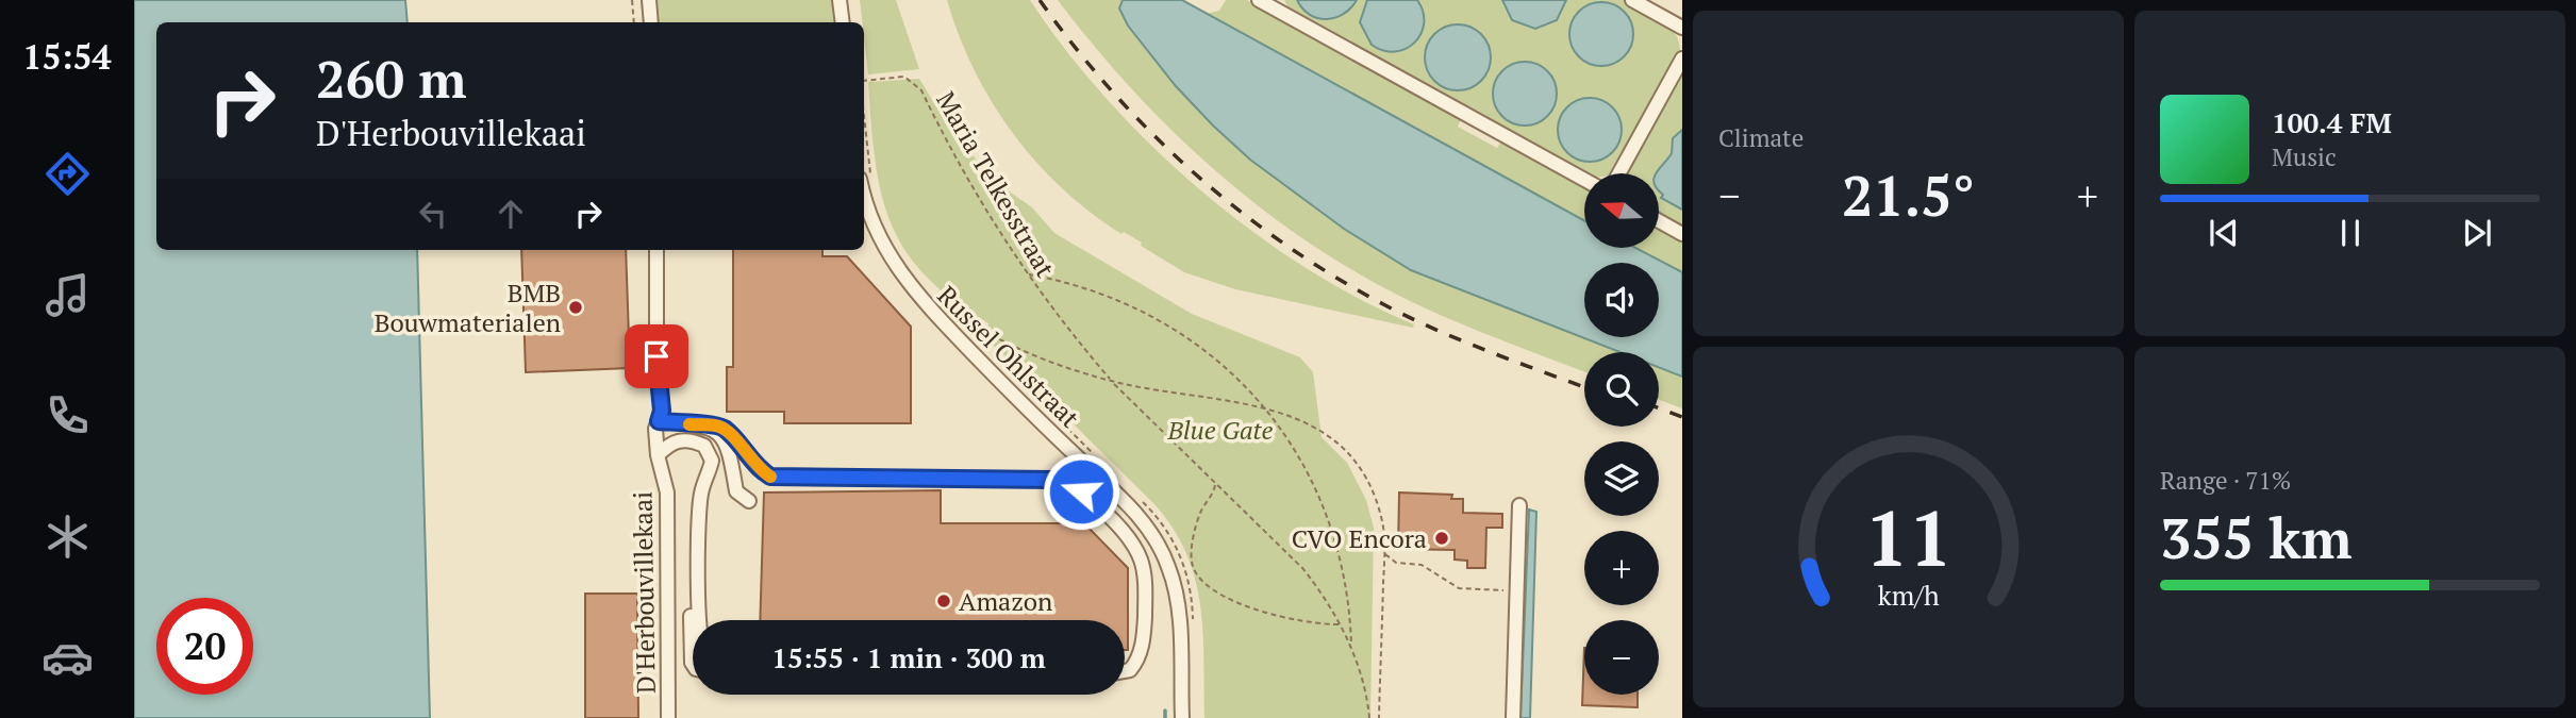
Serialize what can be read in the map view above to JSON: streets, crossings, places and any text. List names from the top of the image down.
{
  "streets": {
    "street": ["Russel Ohlstraat", "D'Herbouvillekaai"],
    "path": ["Maria Telkesstraat"]
  },
  "parks": ["Blue Gate"],
  "places": ["BMB Bouwmaterialen", "CVO Encora", "Amazon"],
  "north": "left",
  "page": {
    "tabs": "15:54",
    "tile": [
      "Climate",
      ["Range · 71%", "355 km"]
    ],
    "turn": ["260 m", "D'Herbouvillekaai"],
    "song": ["100.4 FM", "Music"],
    "heat": ["−", "21.5°", "+"],
    "map_buttons": ["+", "−"],
    "limit": "20",
    "trip": "15:55 · 1 min · 300 m",
    "gauge": ["11", "km/h"]
  }
}
